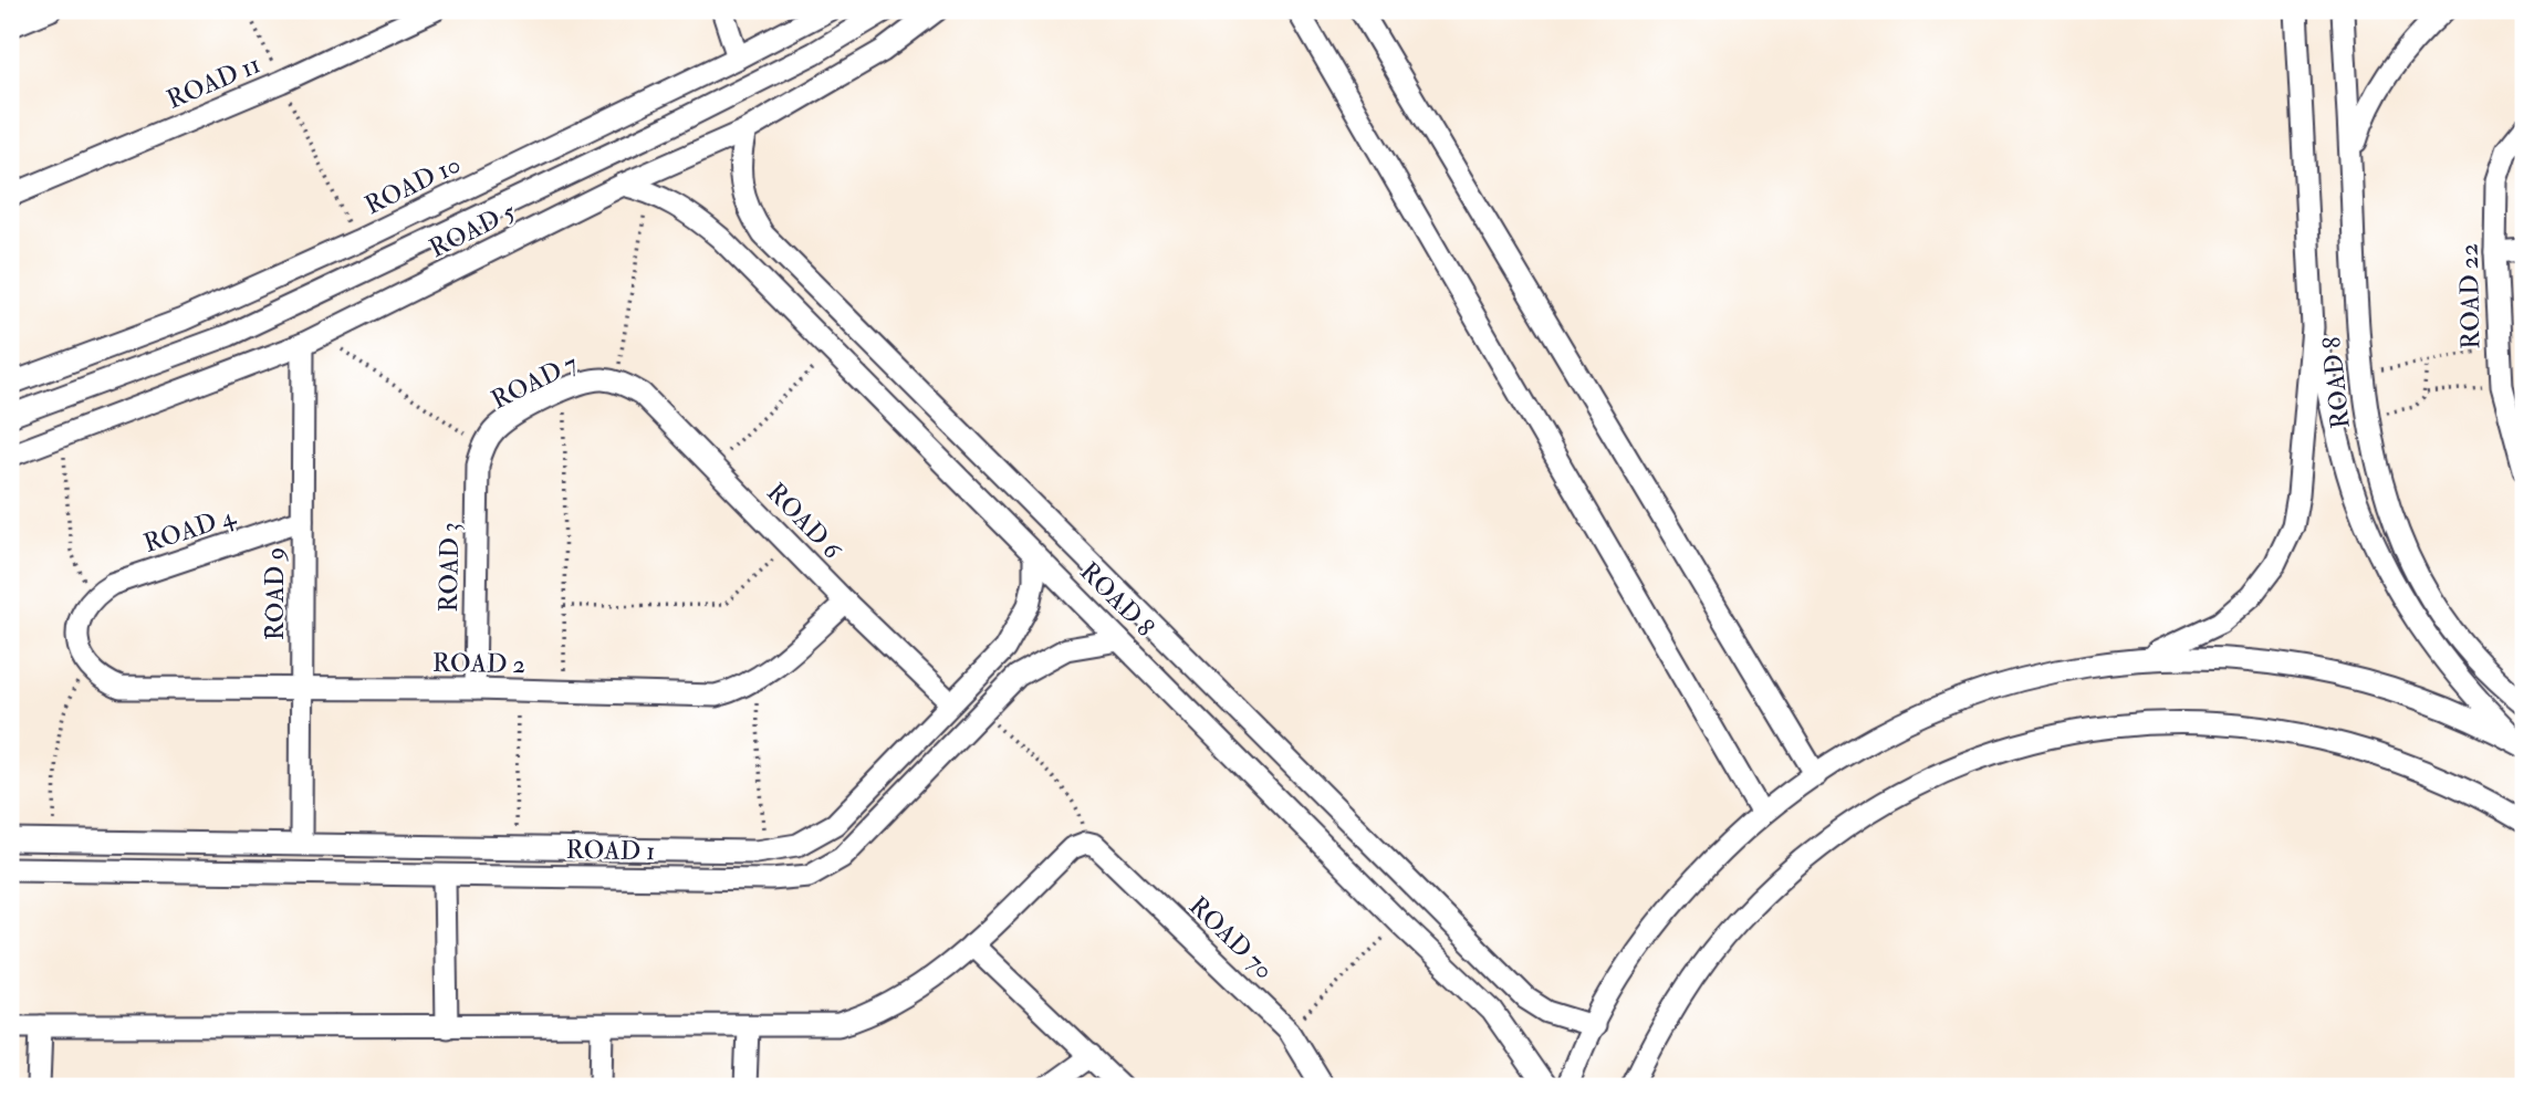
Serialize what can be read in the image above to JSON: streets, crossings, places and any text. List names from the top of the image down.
{
  "streets": {
    "street": [
      "ROAD 11",
      "ROAD 10",
      "ROAD 5",
      "ROAD 22",
      "ROAD 7",
      "ROAD 8",
      "ROAD 6",
      "ROAD 4",
      "ROAD 3",
      "ROAD 9",
      "ROAD 2",
      "ROAD 1",
      "ROAD 70"
    ]
  },
  "crossings": [
    ["ROAD 5", "ROAD 8"],
    ["ROAD 5", "ROAD 9"],
    ["ROAD 7", "ROAD 6"],
    ["ROAD 7", "ROAD 3"],
    ["ROAD 8", "ROAD 1"],
    ["ROAD 6", "ROAD 2"],
    ["ROAD 6", "ROAD 1"],
    ["ROAD 4", "ROAD 9"],
    ["ROAD 3", "ROAD 2"],
    ["ROAD 9", "ROAD 2"],
    ["ROAD 9", "ROAD 1"]
  ]
}
